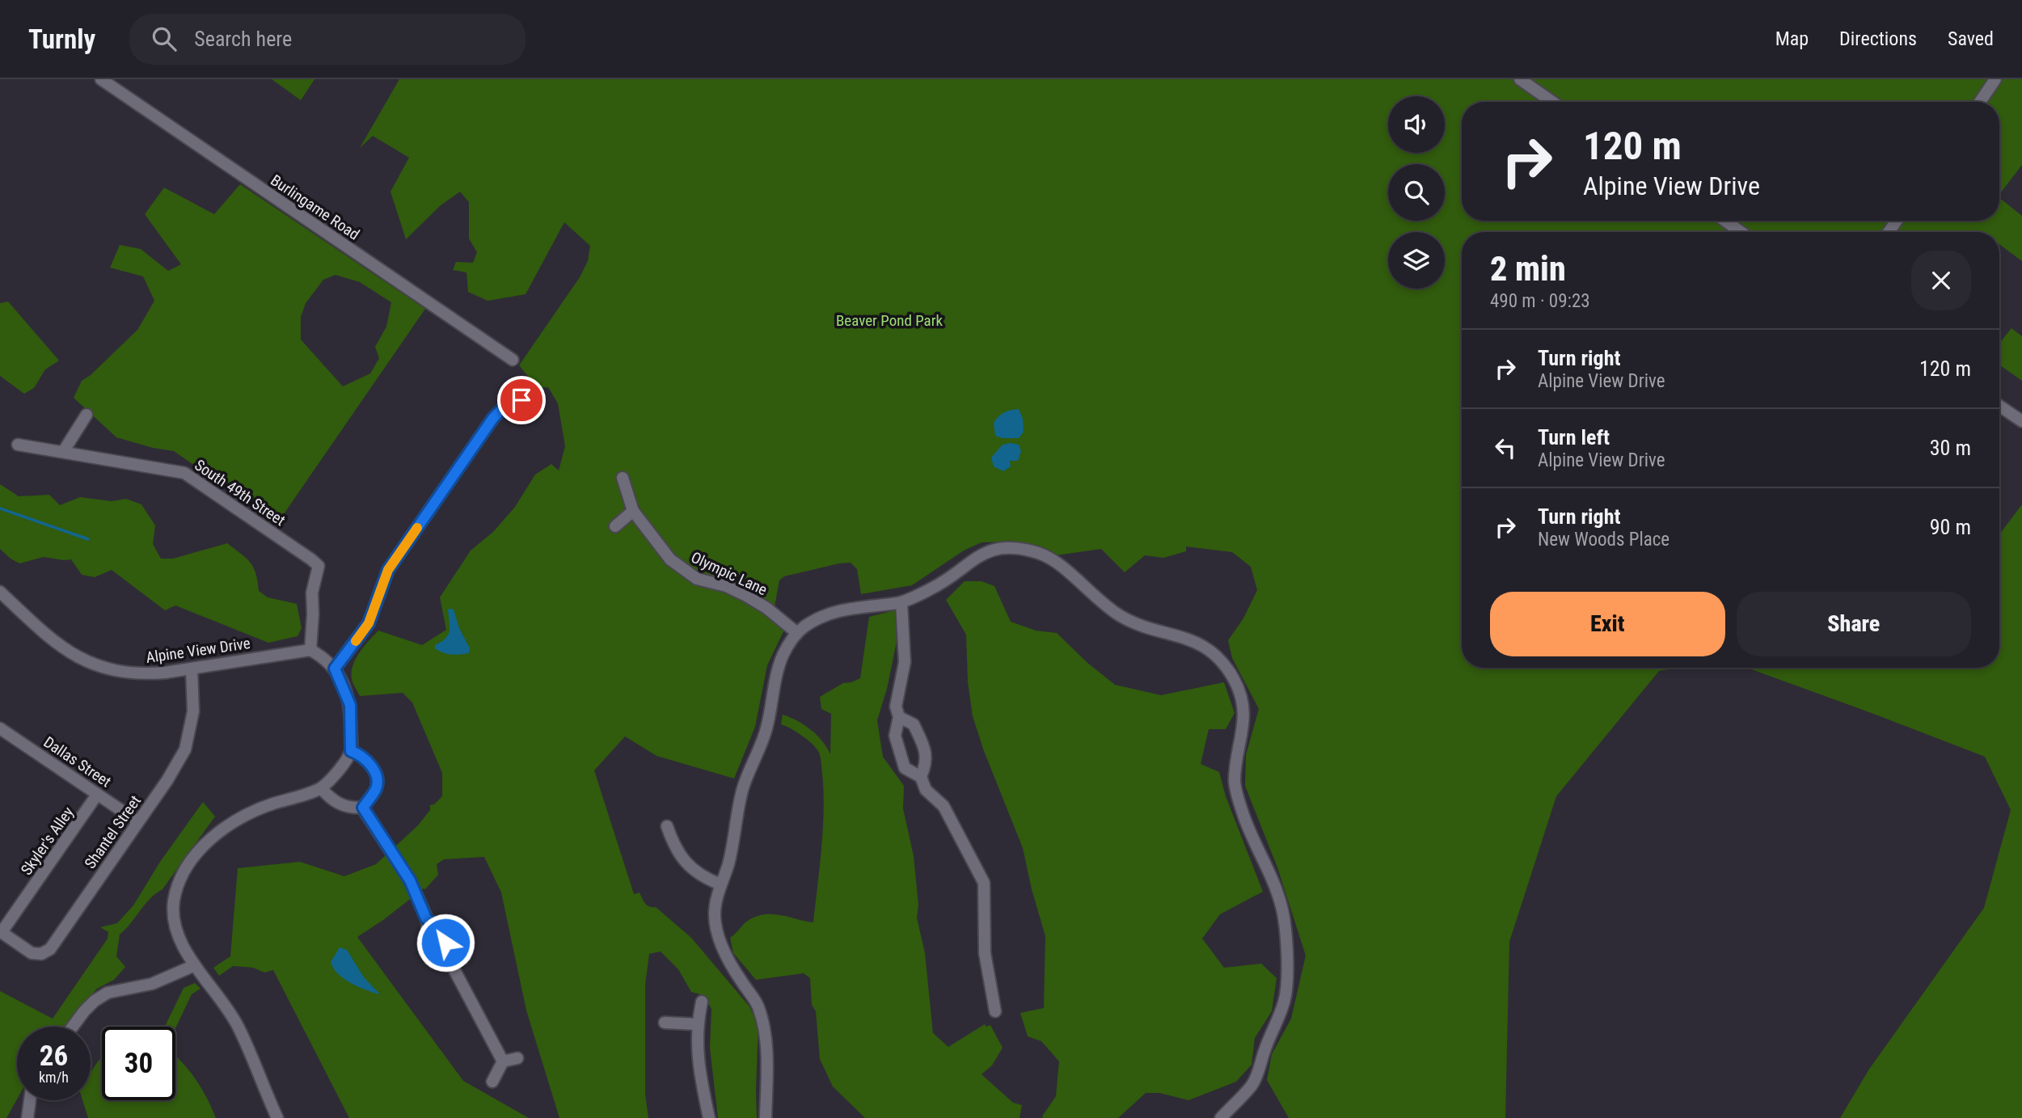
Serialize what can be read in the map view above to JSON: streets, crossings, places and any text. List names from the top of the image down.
{
  "streets": {
    "street": [
      "Burlingame Road",
      "South 49th Street",
      "Olympic Lane",
      "Alpine View Drive",
      "Dallas Street",
      "Shantel Street",
      "Skyler's Alley"
    ]
  },
  "crossings": [
    ["South 49th Street", "Alpine View Drive"],
    ["Alpine View Drive", "Shantel Street"],
    ["Dallas Street", "Shantel Street"],
    ["Dallas Street", "Skyler's Alley"],
    ["Shantel Street", "Skyler's Alley"]
  ],
  "parks": ["Beaver Pond Park"],
  "page": {
    "header": "Turnly",
    "search": "Search here",
    "nav": ["Map", "Directions", "Saved"],
    "turn": ["120 m", "Alpine View Drive"],
    "heading": ["2 min", "490 m · 09:23"],
    "list": [
      {
        "name": "Turn right",
        "note": "Alpine View Drive",
        "value": "120 m"
      },
      {
        "name": "Turn left",
        "note": "Alpine View Drive",
        "value": "30 m"
      },
      {
        "name": "Turn right",
        "note": "New Woods Place",
        "value": "90 m"
      }
    ],
    "buttons": ["Exit", "Share"],
    "speed": "26 km/h",
    "limit": "30"
  }
}
